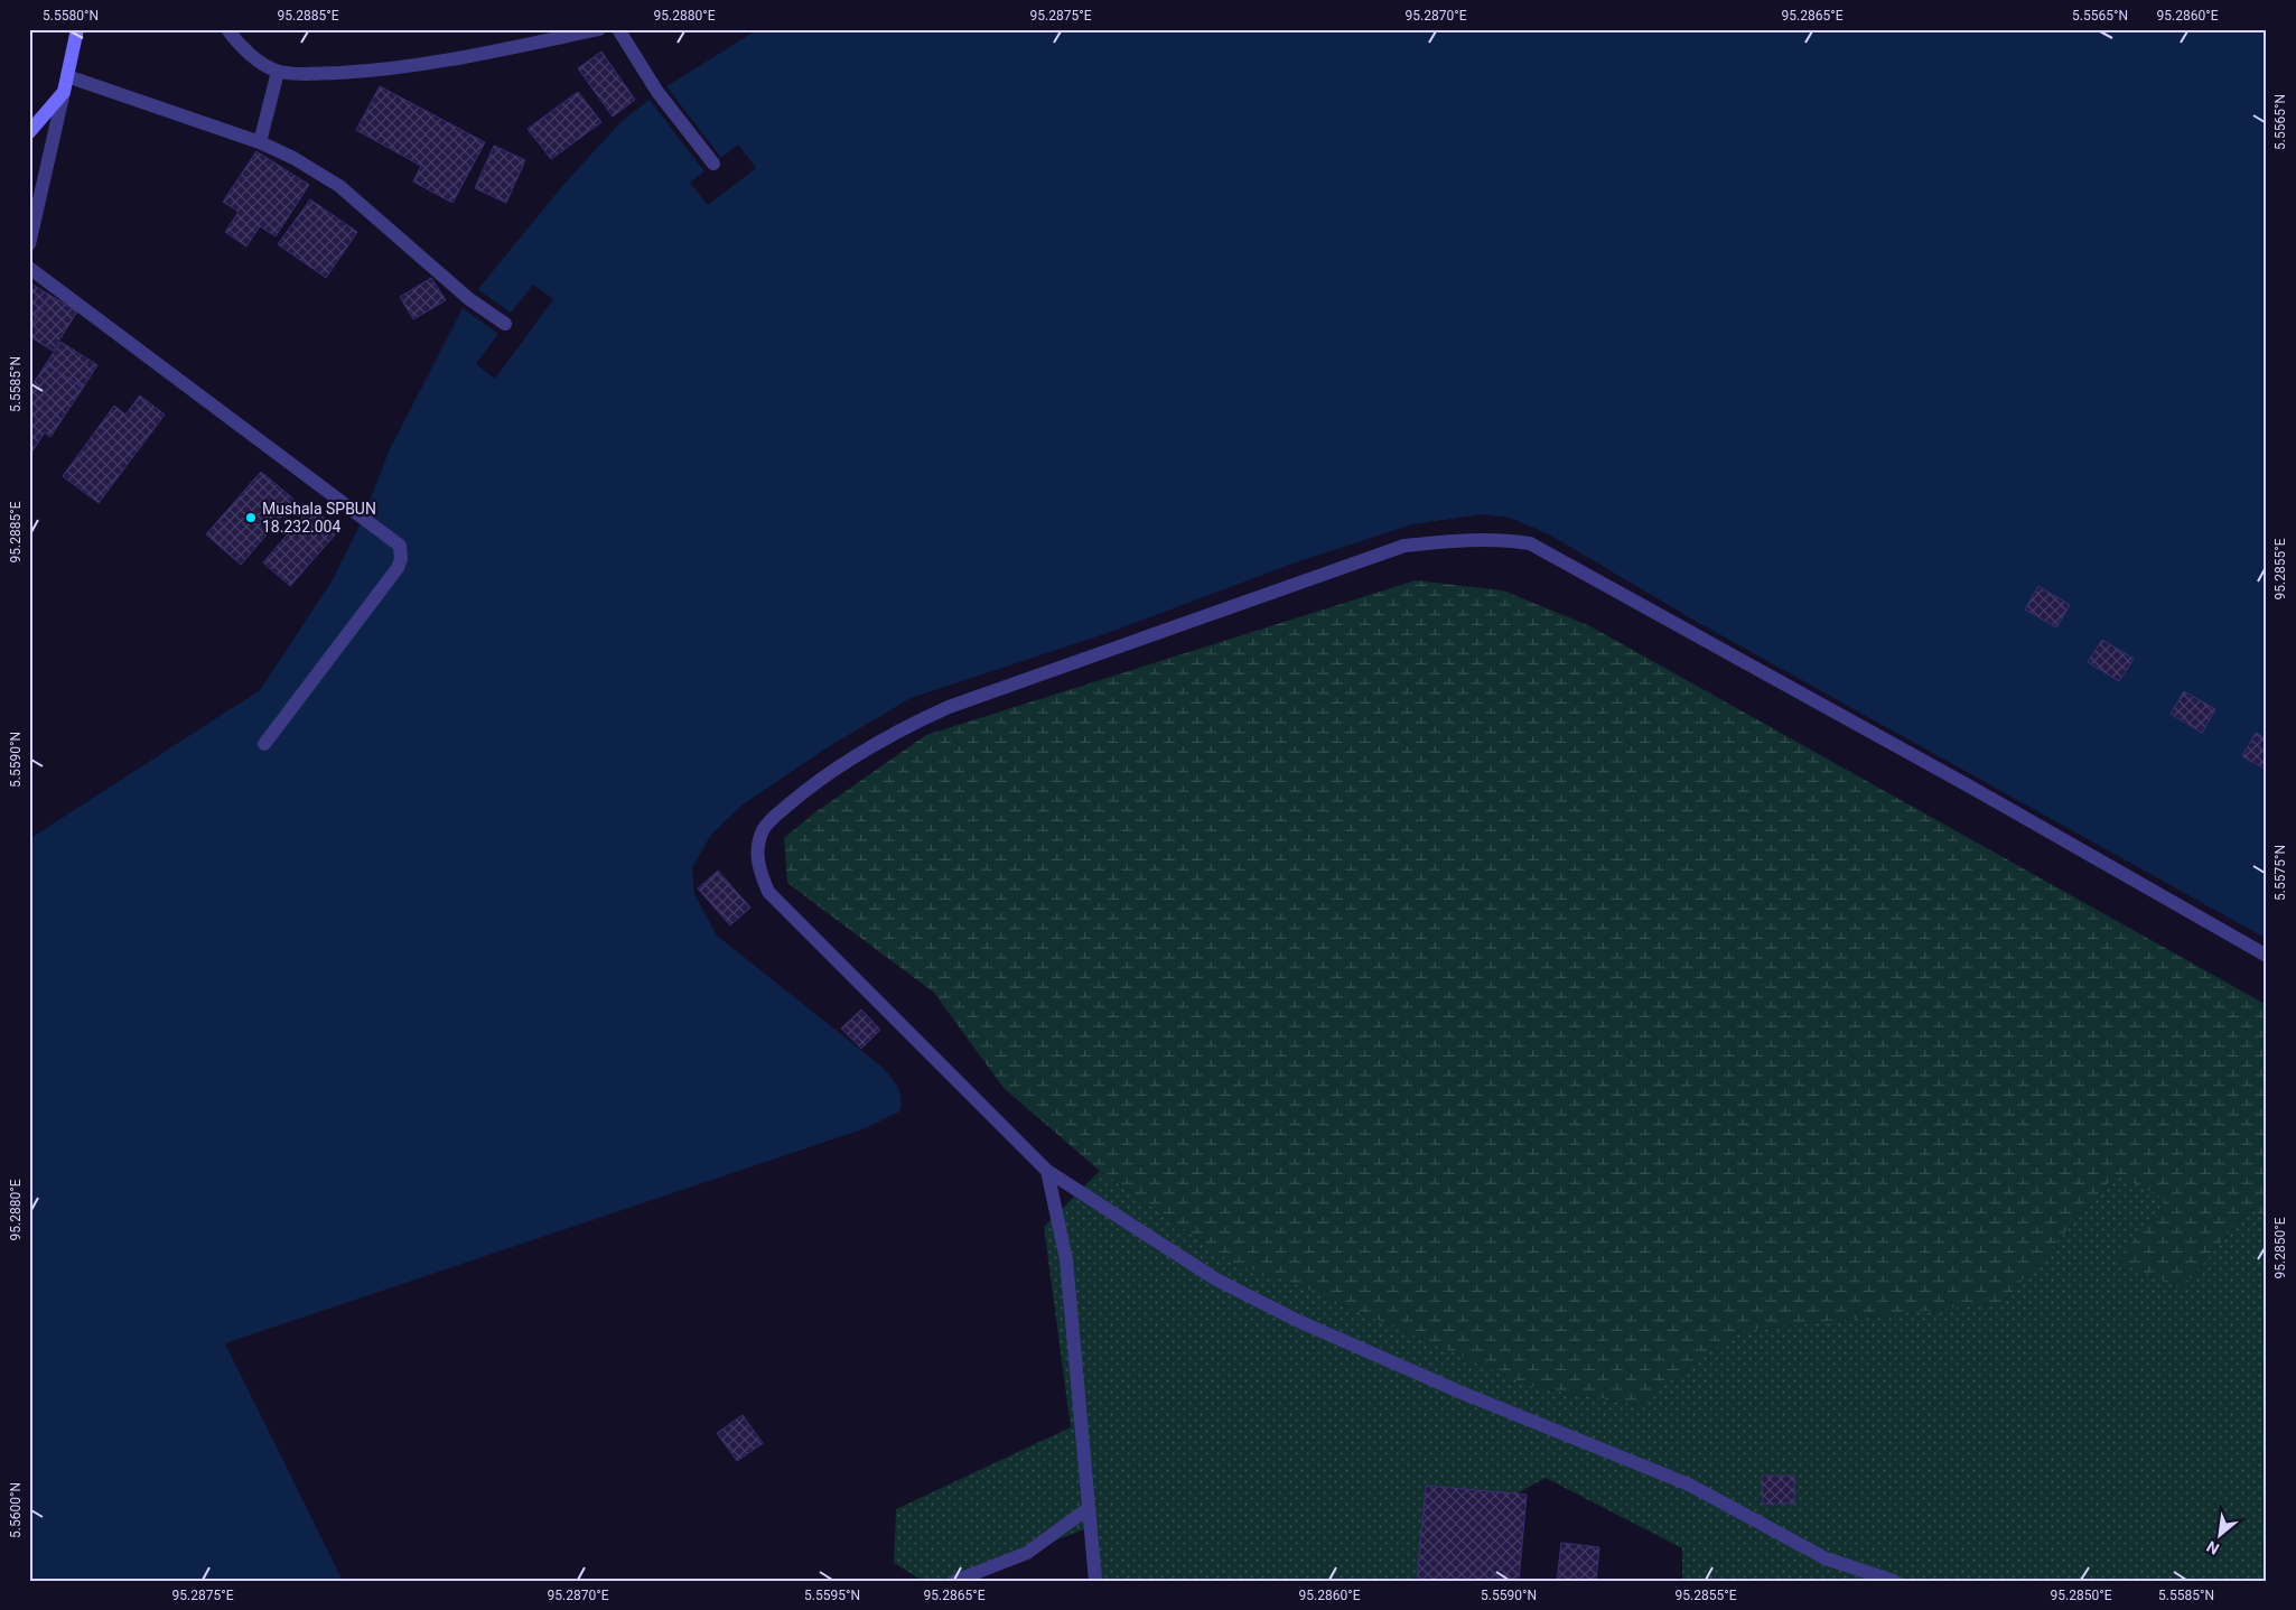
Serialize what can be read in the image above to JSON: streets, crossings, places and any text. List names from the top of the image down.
{
  "places": ["Mushala SPBUN 18.232.004"],
  "north": "bottom left",
  "coordinates": [
    "5.5580°N",
    "95.2885°E",
    "95.2880°E",
    "95.2875°E",
    "95.2870°E",
    "95.2865°E",
    "5.5565°N",
    "95.2860°E",
    "5.5585°N",
    "95.2855°E",
    "5.5590°N",
    "5.5575°N",
    "95.2850°E",
    "5.5600°N",
    "5.5595°N"
  ]
}
